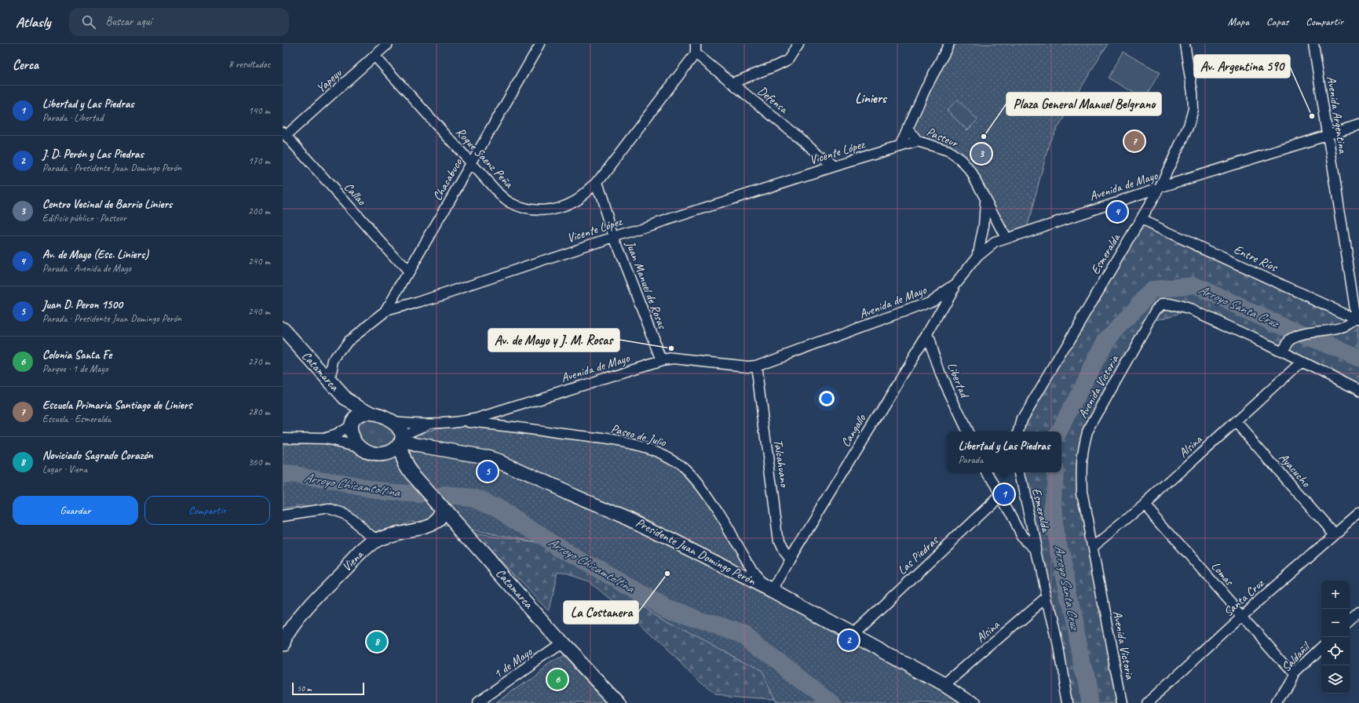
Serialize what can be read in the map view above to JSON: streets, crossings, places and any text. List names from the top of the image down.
{
  "streets": {
    "street": [
      "Yapeyu",
      "Defensa",
      "Avenida Argentina",
      "Pasteur",
      "Vicente López",
      "Roque Saenz Peña",
      "Chacabuco",
      "Avenida de Mayo",
      "Callao",
      "Esmeralda",
      "Entre Ríos",
      "Juan Manuel de Rosas",
      "Catamarca",
      "Libertad",
      "Avenida Victoria",
      "Cangallo",
      "Paseo de Julio",
      "Alsina",
      "Talcahuano",
      "Ayacucho",
      "Presidente Juan Domingo Perón",
      "Las Piedras",
      "Viena",
      "Lomas",
      "Santa Cruz",
      "Saldañil",
      "1 de Mayo"
    ]
  },
  "crossings": [
    ["Yapeyu", "Roque Saenz Peña"],
    ["Yapeyu", "Callao"],
    ["Defensa", "Vicente López"],
    ["Defensa", "Roque Saenz Peña"],
    ["Avenida Argentina", "Avenida de Mayo"],
    ["Avenida Argentina", "Entre Ríos"],
    ["Pasteur", "Vicente López"],
    ["Pasteur", "Avenida de Mayo"],
    ["Vicente López", "Chacabuco"],
    ["Vicente López", "Juan Manuel de Rosas"],
    ["Vicente López", "Catamarca"],
    ["Roque Saenz Peña", "Chacabuco"],
    ["Roque Saenz Peña", "Juan Manuel de Rosas"],
    ["Chacabuco", "Callao"],
    ["Avenida de Mayo", "Esmeralda"],
    ["Avenida de Mayo", "Juan Manuel de Rosas"],
    ["Avenida de Mayo", "Catamarca"],
    ["Avenida de Mayo", "Cangallo"],
    ["Avenida de Mayo", "Paseo de Julio"],
    ["Avenida de Mayo", "Talcahuano"],
    ["Avenida de Mayo", "Presidente Juan Domingo Perón"],
    ["Esmeralda", "Entre Ríos"],
    ["Esmeralda", "Alsina"],
    ["Catamarca", "Presidente Juan Domingo Perón"],
    ["Catamarca", "Viena"],
    ["Catamarca", "1 de Mayo"],
    ["Libertad", "Cangallo"],
    ["Avenida Victoria", "Alsina"],
    ["Cangallo", "Paseo de Julio"],
    ["Cangallo", "Talcahuano"],
    ["Cangallo", "Presidente Juan Domingo Perón"],
    ["Paseo de Julio", "Presidente Juan Domingo Perón"],
    ["Alsina", "Ayacucho"],
    ["Alsina", "Presidente Juan Domingo Perón"],
    ["Alsina", "Lomas"],
    ["Ayacucho", "Santa Cruz"],
    ["Presidente Juan Domingo Perón", "Las Piedras"],
    ["Lomas", "Santa Cruz"],
    ["Lomas", "Saldañil"]
  ],
  "districts": ["Liniers"],
  "water": ["Arroyo Santa Cruz", "Arroyo Chicamtoltina"],
  "places": [
    "Av. Argentina 590",
    "Plaza General Manuel Belgrano",
    "Av. de Mayo y J. M. Rosas",
    "La Costanera"
  ],
  "scale_bar": "50 m",
  "page": {
    "header": "Atlasly",
    "search": "Buscar aquí",
    "nav": ["Mapa", "Capas", "Compartir"],
    "heading": ["Cerca", "8 resultados"],
    "list": [
      {
        "mark": "1",
        "name": "Libertad y Las Piedras",
        "note": "Parada · Libertad",
        "value": "140 m"
      },
      {
        "mark": "2",
        "name": "J. D. Perón y Las Piedras",
        "note": "Parada · Presidente Juan Domingo Perón",
        "value": "170 m"
      },
      {
        "mark": "3",
        "name": "Centro Vecinal de Barrio Liniers",
        "note": "Edificio público · Pasteur",
        "value": "200 m"
      },
      {
        "mark": "4",
        "name": "Av. de Mayo (Esc. Liniers)",
        "note": "Parada · Avenida de Mayo",
        "value": "240 m"
      },
      {
        "mark": "5",
        "name": "Juan D. Peron 1500",
        "note": "Parada · Presidente Juan Domingo Perón",
        "value": "240 m"
      },
      {
        "mark": "6",
        "name": "Colonia Santa Fe",
        "note": "Parque · 1 de Mayo",
        "value": "270 m"
      },
      {
        "mark": "7",
        "name": "Escuela Primaria Santiago de Liniers",
        "note": "Escuela · Esmeralda",
        "value": "280 m"
      },
      {
        "mark": "8",
        "name": "Noviciado Sagrado Corazón",
        "note": "Lugar · Viena",
        "value": "360 m"
      }
    ],
    "pins": [
      "7",
      "3",
      "4",
      "5",
      "1",
      "2",
      "8",
      "6"
    ],
    "popup": ["Libertad y Las Piedras", "Parada"],
    "buttons": ["Guardar", "Compartir"],
    "map_buttons": ["+", "−"],
    "scale": "50 m"
  }
}
